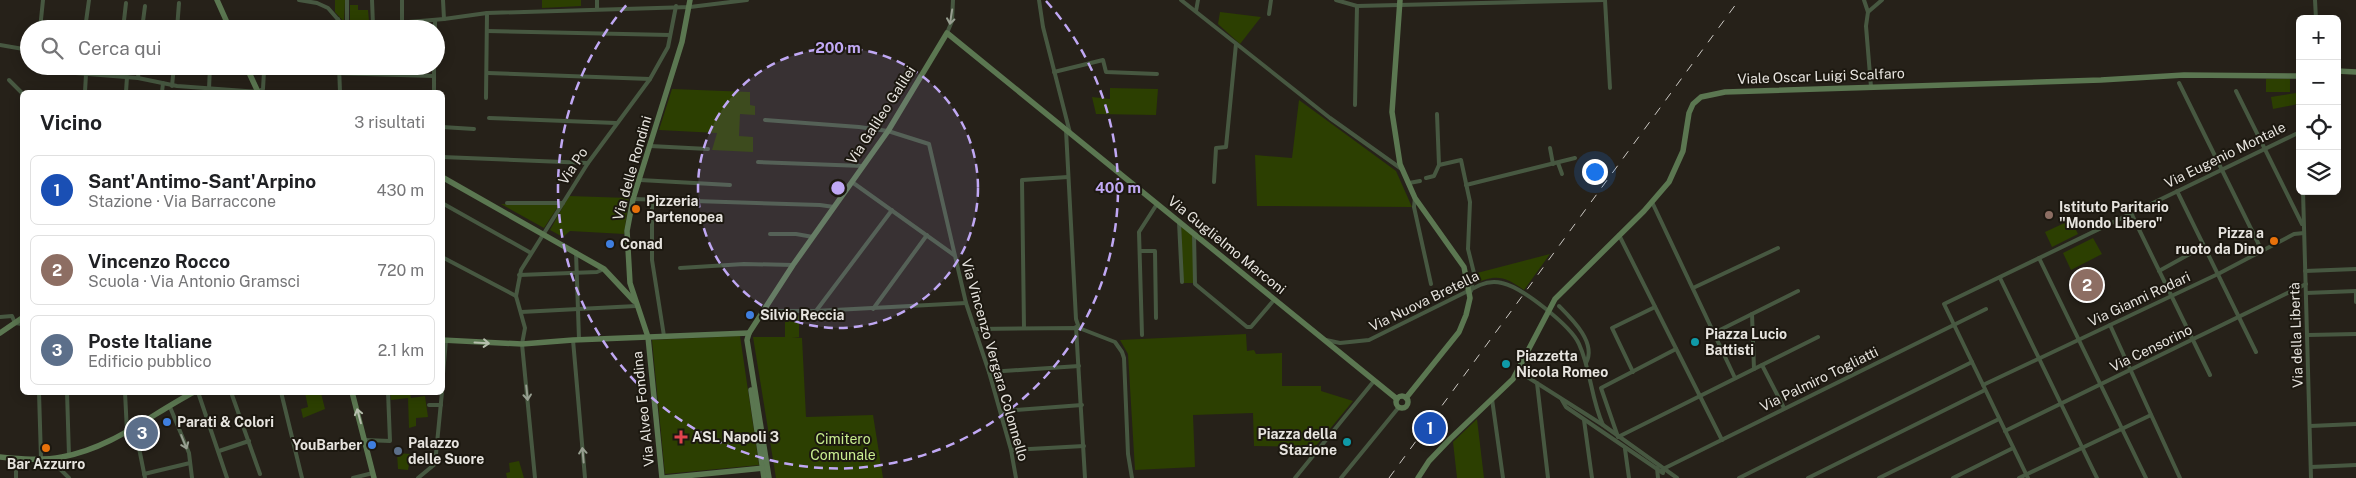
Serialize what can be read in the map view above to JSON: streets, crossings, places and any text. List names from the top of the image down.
{
  "streets": {
    "street": [
      "Viale Oscar Luigi Scalfaro",
      "Via Galileo Galilei",
      "Via Eugenio Montale",
      "Via Po",
      "Via delle Rondini",
      "Via Guglielmo Marconi",
      "Via Gianni Rodari",
      "Via Nuova Bretella",
      "Via della Libertà",
      "Via Censorino",
      "Via Vincenzo Vergara Colonnello",
      "Via Palmiro Togliatti",
      "Via Alveo Fondina"
    ]
  },
  "crossings": [
    ["Via Galileo Galilei", "Via Guglielmo Marconi"],
    ["Via Galileo Galilei", "Via Vincenzo Vergara Colonnello"],
    ["Via Eugenio Montale", "Via Palmiro Togliatti"],
    ["Via delle Rondini", "Via Alveo Fondina"],
    ["Via Guglielmo Marconi", "Via Nuova Bretella"],
    ["Via Gianni Rodari", "Via della Libertà"],
    ["Via della Libertà", "Via Censorino"]
  ],
  "parks": ["Cimitero Comunale"],
  "places": {
    "other": [
      "Pizzeria Partenopea",
      "Istituto Paritario \"Mondo Libero\"",
      "Pizza a ruoto da Dino",
      "Conad",
      "Silvio Reccia",
      "Piazza Lucio Battisti",
      "Piazzetta Nicola Romeo",
      "Parati & Colori",
      "Piazza della Stazione",
      "YouBarber",
      "Bar Azzurro",
      "Palazzo delle Suore"
    ],
    "health": ["ASL Napoli 3"]
  },
  "page": {
    "map_buttons": ["+", "−"],
    "search": "Cerca qui",
    "heading": ["Vicino", "3 risultati"],
    "list": [
      {
        "mark": "1",
        "name": "Sant'Antimo-Sant'Arpino",
        "note": "Stazione · Via Barraccone",
        "value": "430 m"
      },
      {
        "mark": "2",
        "name": "Vincenzo Rocco",
        "note": "Scuola · Via Antonio Gramsci",
        "value": "720 m"
      },
      {
        "mark": "3",
        "name": "Poste Italiane",
        "note": "Edificio pubblico",
        "value": "2.1 km"
      }
    ],
    "pins": ["2", "1", "3"]
  },
  "rings": ["200 m", "400 m"]
}
